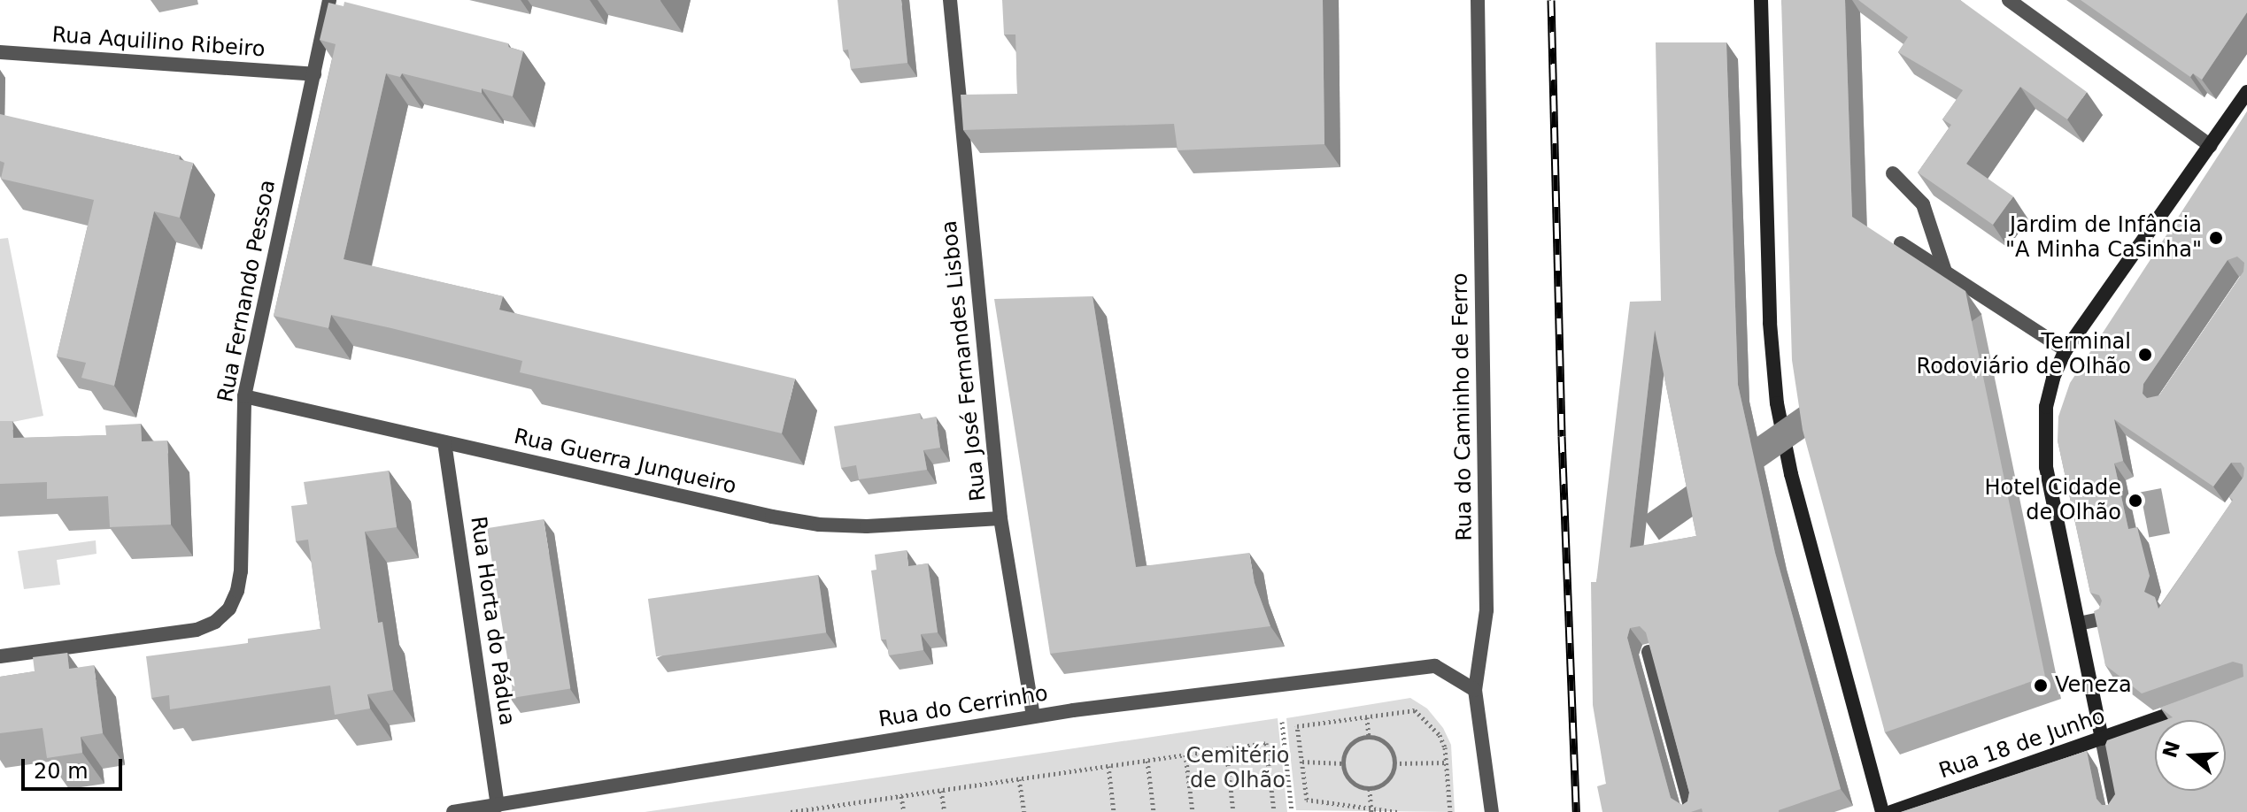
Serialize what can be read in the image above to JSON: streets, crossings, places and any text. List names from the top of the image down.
{
  "streets": {
    "main road": ["Rua 18 de Junho"],
    "street": [
      "Rua Aquilino Ribeiro",
      "Rua Fernando Pessoa",
      "Rua José Fernandes Lisboa",
      "Rua do Caminho de Ferro",
      "Rua Guerra Junqueiro",
      "Rua Horta do Pádua",
      "Rua do Cerrinho"
    ]
  },
  "crossings": [
    ["Rua Aquilino Ribeiro", "Rua Fernando Pessoa"],
    ["Rua Fernando Pessoa", "Rua Guerra Junqueiro"],
    ["Rua José Fernandes Lisboa", "Rua Guerra Junqueiro"],
    ["Rua José Fernandes Lisboa", "Rua do Cerrinho"],
    ["Rua do Caminho de Ferro", "Rua do Cerrinho"],
    ["Rua Guerra Junqueiro", "Rua Horta do Pádua"],
    ["Rua Horta do Pádua", "Rua do Cerrinho"]
  ],
  "parks": ["Cemitério de Olhão"],
  "places": [
    "Jardim de Infância \"A Minha Casinha\"",
    "Terminal Rodoviário de Olhão",
    "Hotel Cidade de Olhão",
    "Veneza"
  ],
  "scale_bar": "20 m",
  "north": "left"
}
